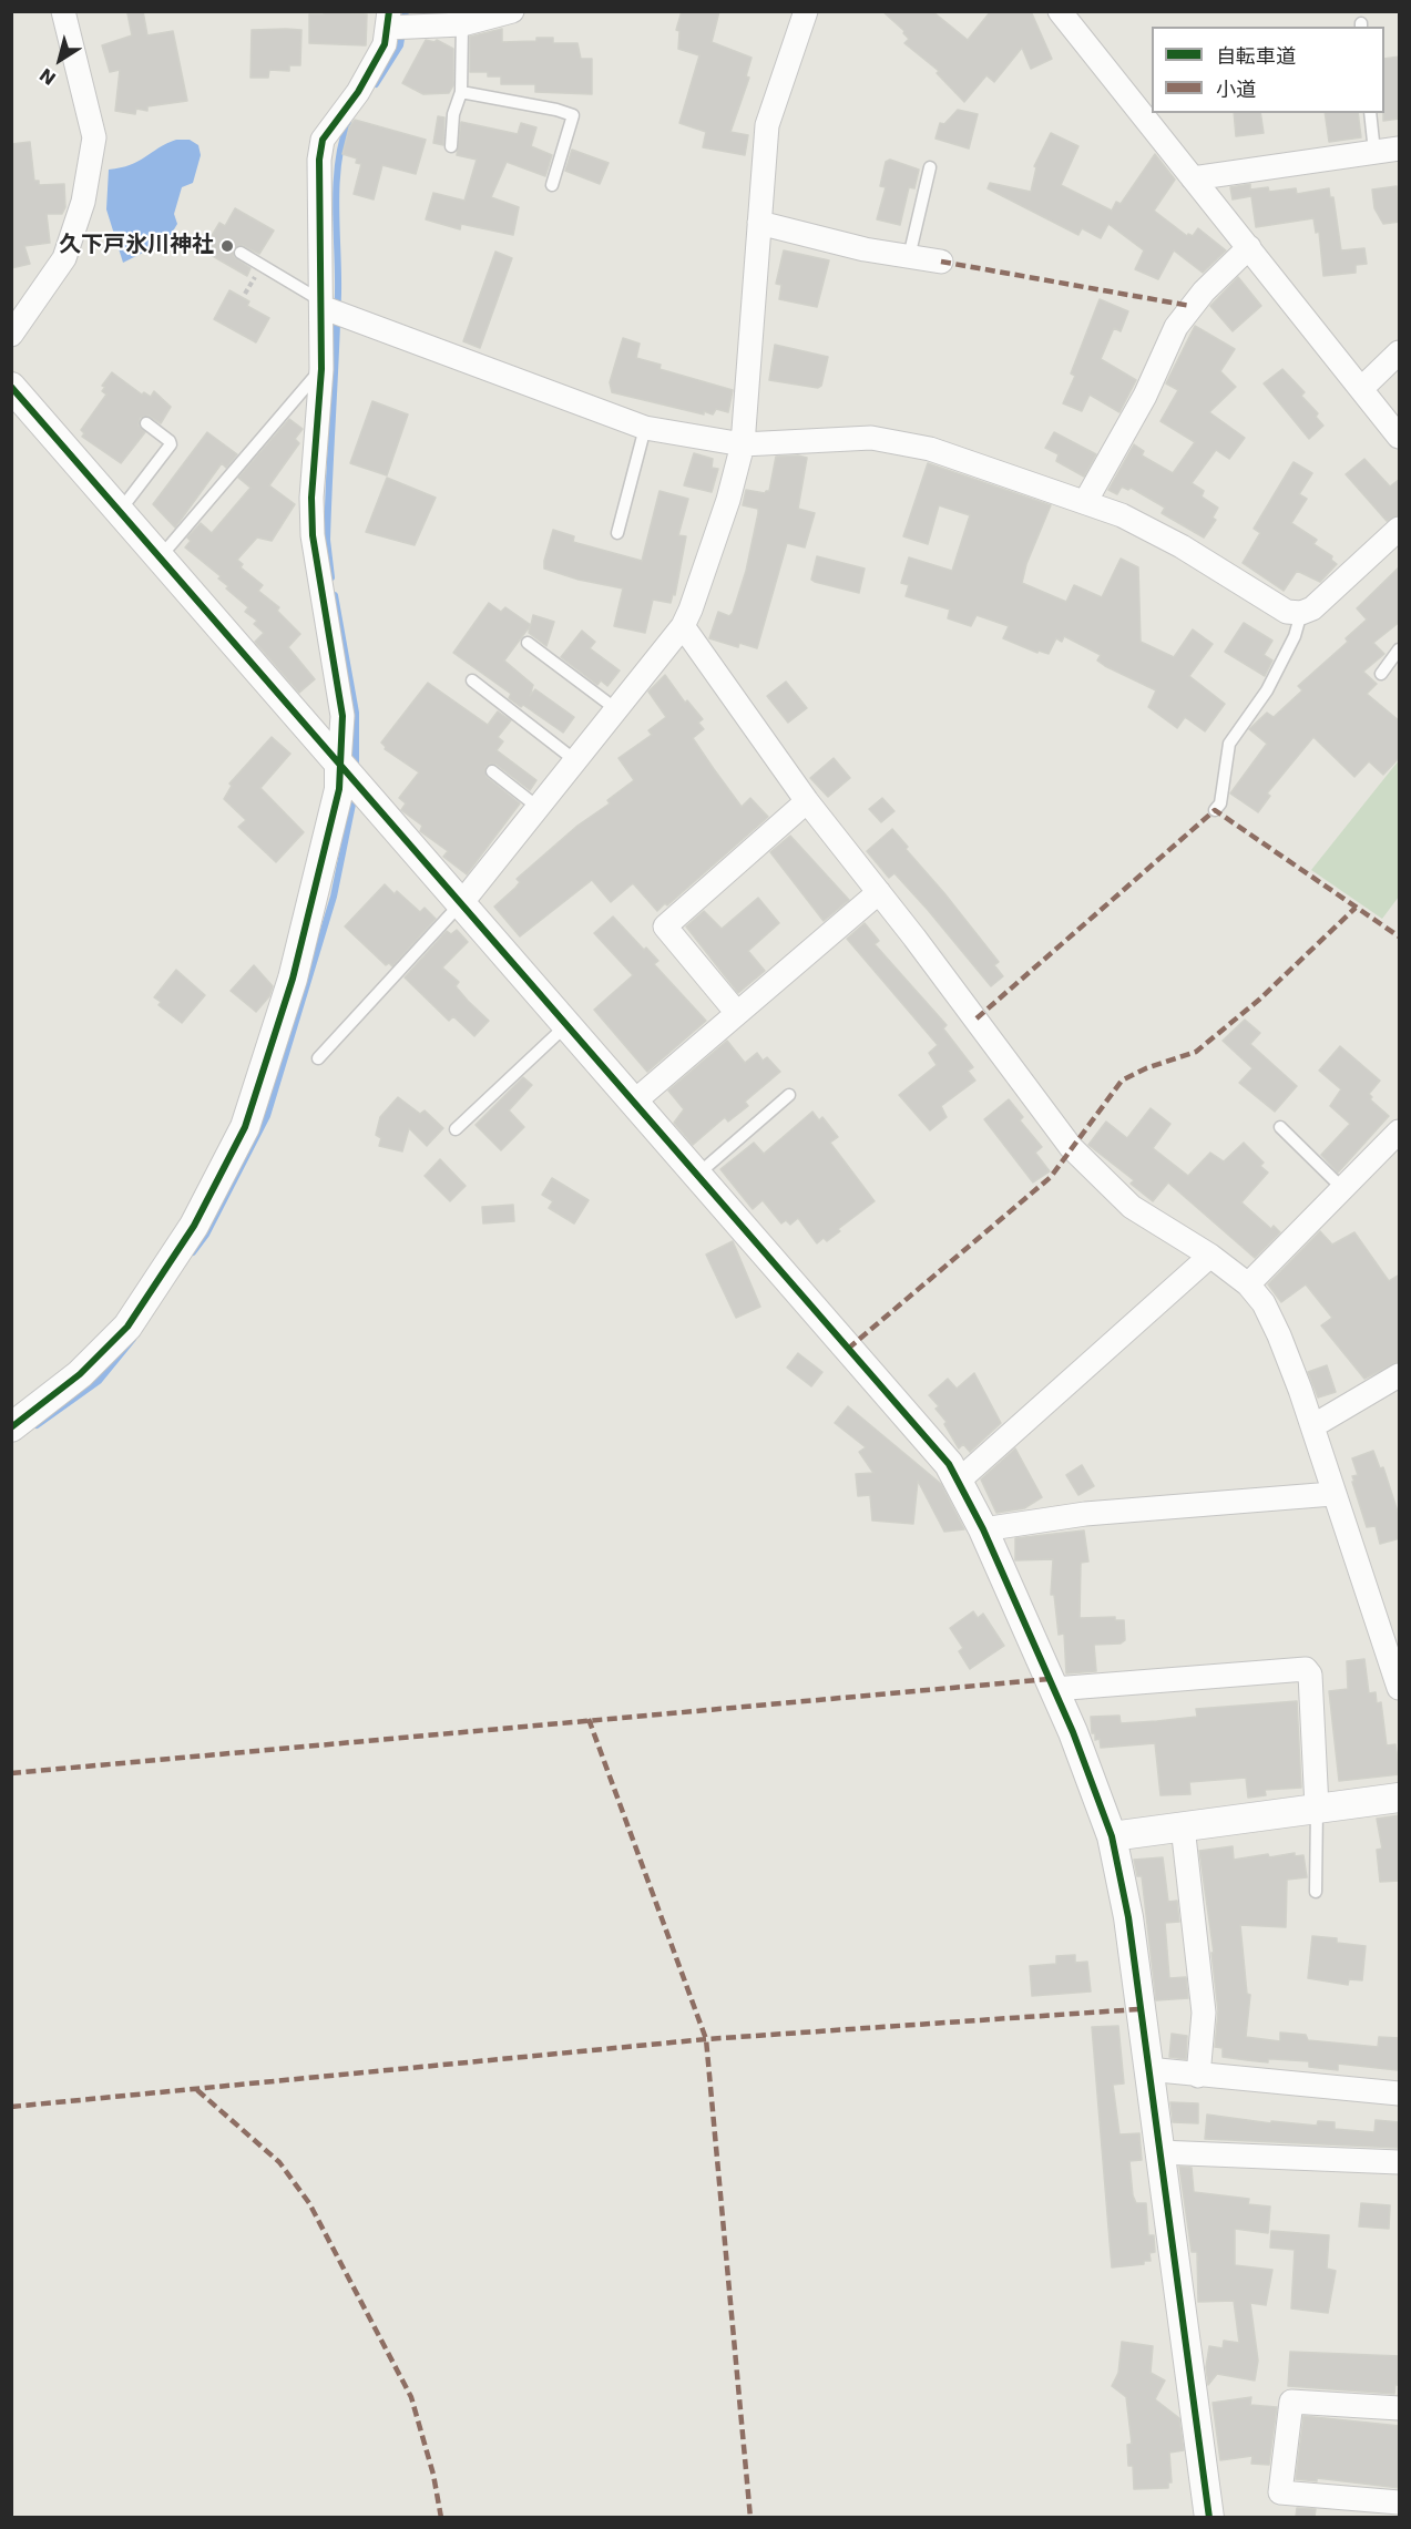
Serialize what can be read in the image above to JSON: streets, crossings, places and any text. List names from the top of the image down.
{
  "places": ["久下戸氷川神社"],
  "legend": ["自転車道", "小道"],
  "north": "bottom left"
}
